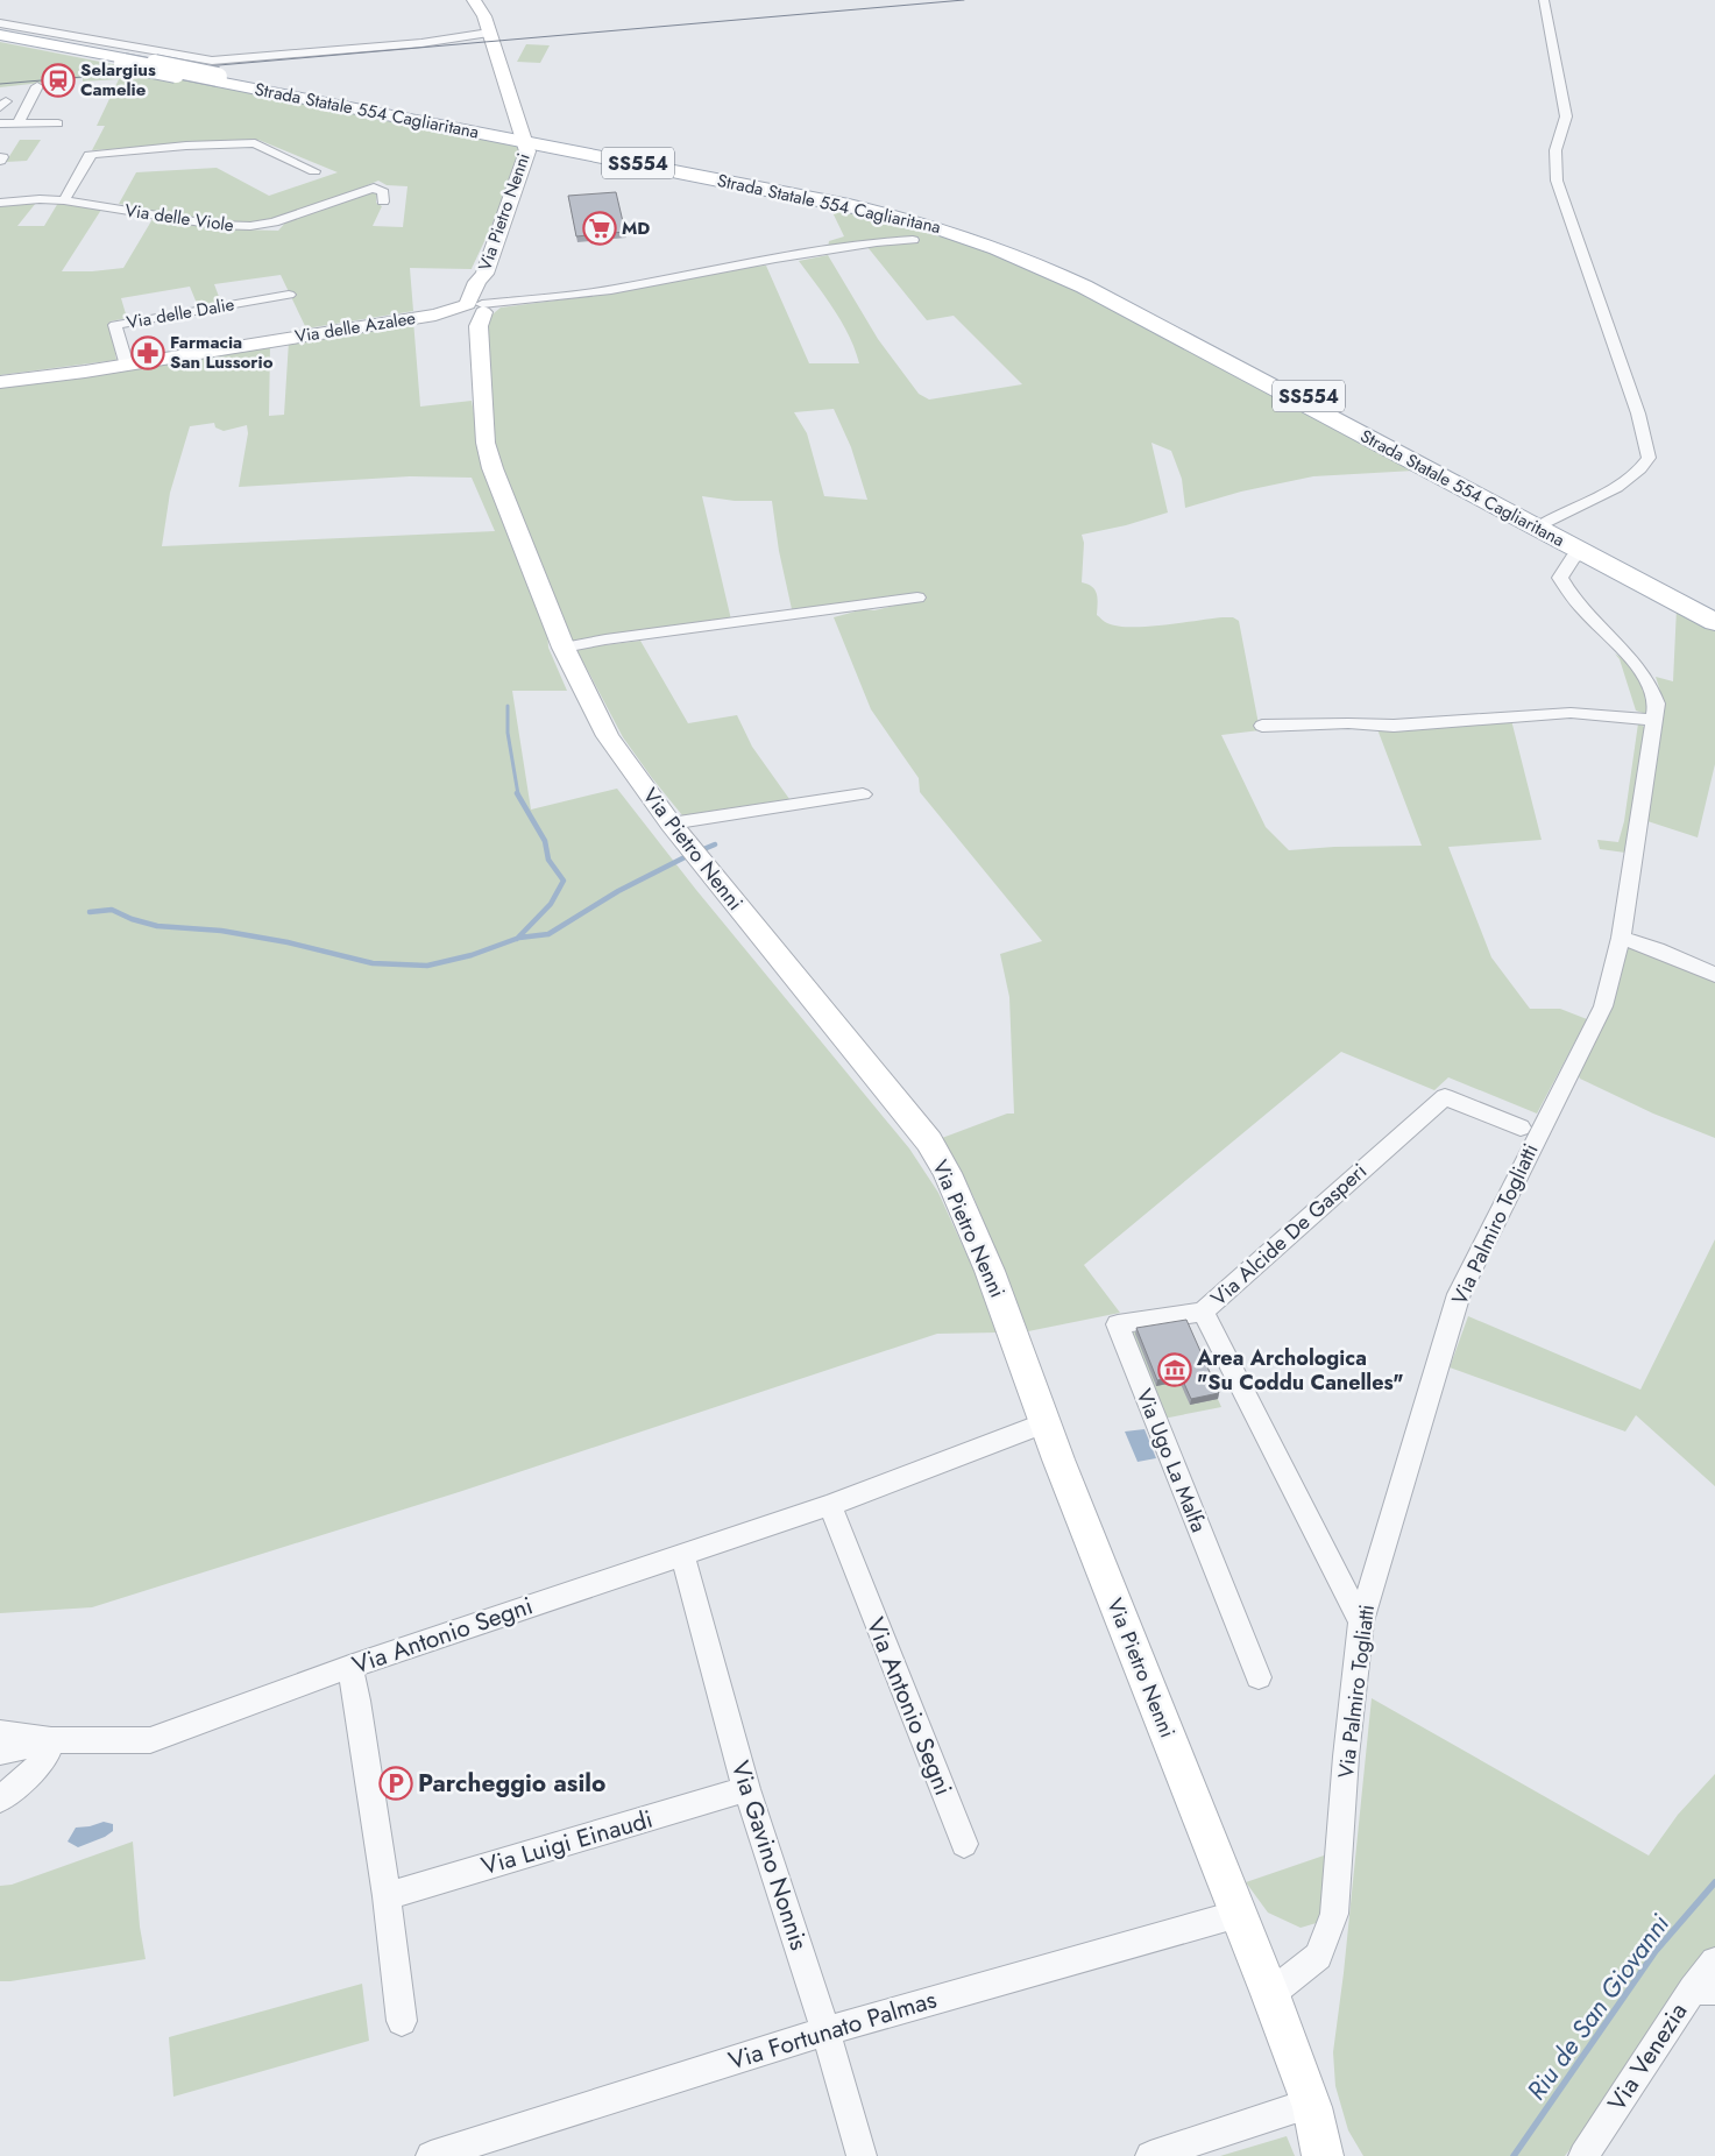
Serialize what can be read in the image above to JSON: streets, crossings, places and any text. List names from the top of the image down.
{
  "streets": {
    "main road": ["Strada Statale 554 Cagliaritana", "SS554"],
    "street": [
      "Via Pietro Nenni",
      "Via delle Viole",
      "Via delle Dalie",
      "Via delle Azalee",
      "Via Palmiro Togliatti",
      "Via Alcide De Gasperi",
      "Via Ugo La Malfa",
      "Via Antonio Segni",
      "Via Luigi Einaudi",
      "Via Gavino Nonnis",
      "Via Fortunato Palmas",
      "Via Venezia"
    ]
  },
  "crossings": [
    ["Strada Statale 554 Cagliaritana", "Via Pietro Nenni"],
    ["Strada Statale 554 Cagliaritana", "Via Palmiro Togliatti"],
    ["Via Pietro Nenni", "Via delle Azalee"],
    ["Via Pietro Nenni", "Via Palmiro Togliatti"],
    ["Via Pietro Nenni", "Via Antonio Segni"],
    ["Via Pietro Nenni", "Via Fortunato Palmas"],
    ["Via delle Dalie", "Via delle Azalee"],
    ["Via Palmiro Togliatti", "Via Alcide De Gasperi"],
    ["Via Alcide De Gasperi", "Via Ugo La Malfa"],
    ["Via Antonio Segni", "Via Gavino Nonnis"],
    ["Via Luigi Einaudi", "Via Gavino Nonnis"],
    ["Via Gavino Nonnis", "Via Fortunato Palmas"]
  ],
  "water": ["Riu de San Giovanni"],
  "places": {
    "station": ["Selargius Camelie"],
    "supermarket": ["MD"],
    "pharmacy": ["Farmacia San Lussorio"],
    "museum": ["Area Archologica \"Su Coddu Canelles\""],
    "parking": ["Parcheggio asilo"]
  }
}
